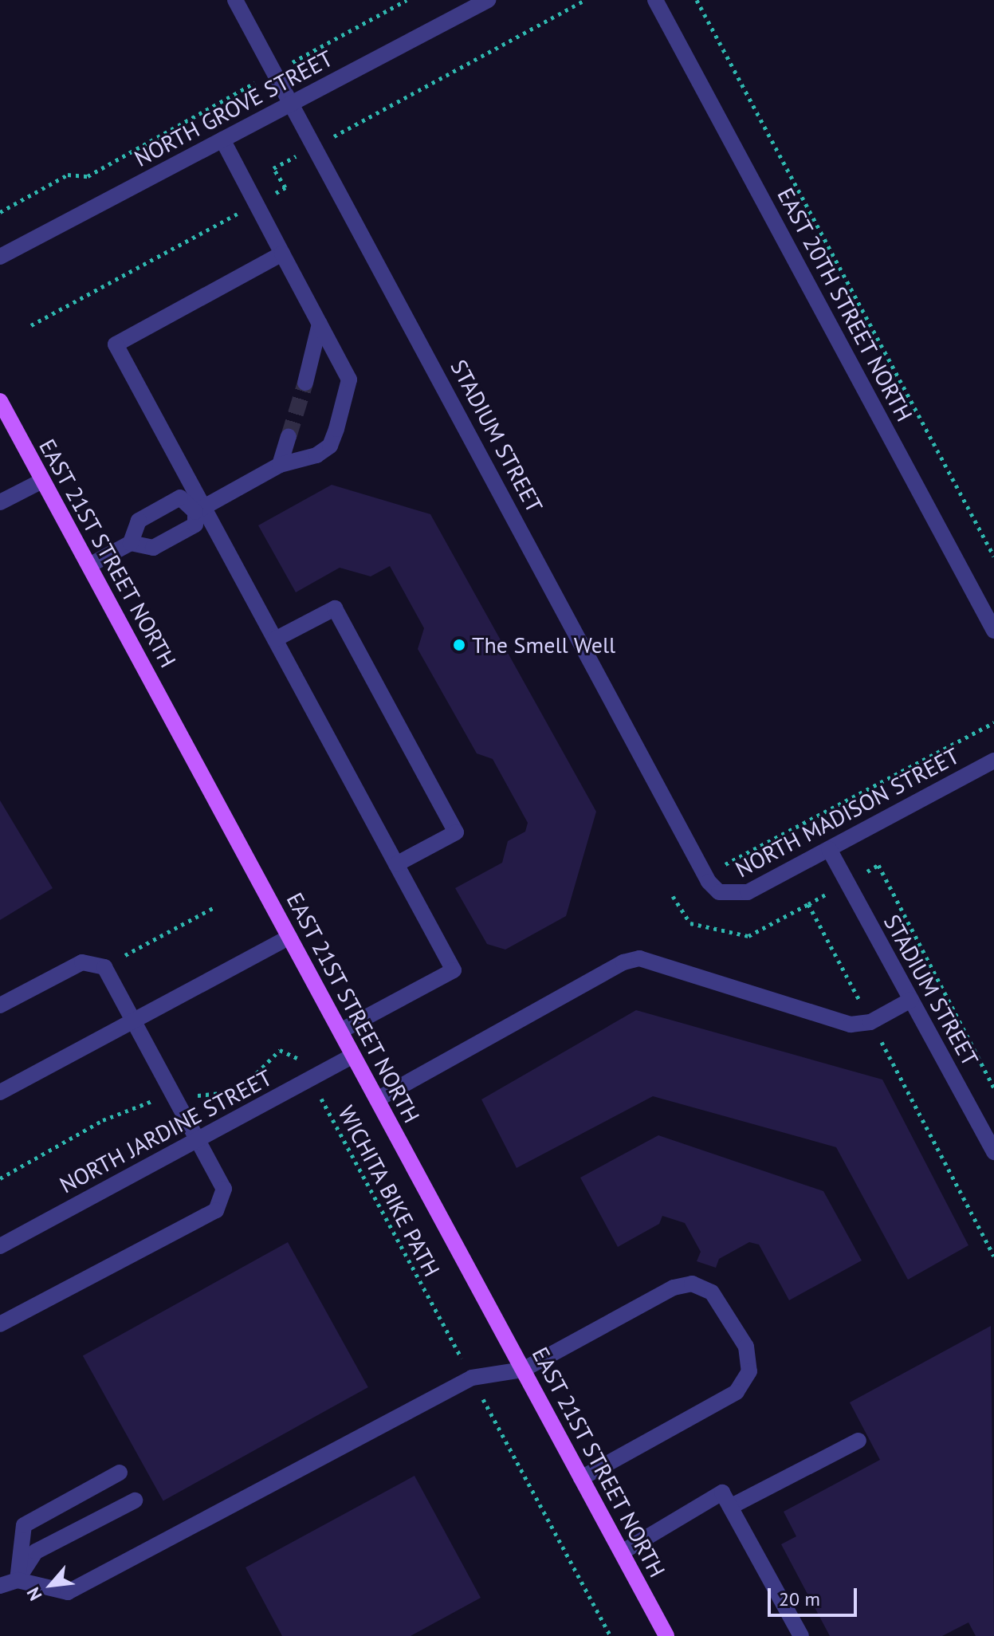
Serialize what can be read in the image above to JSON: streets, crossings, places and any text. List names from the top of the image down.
{
  "streets": {
    "main road": ["EAST 21ST STREET NORTH"],
    "street": [
      "NORTH GROVE STREET",
      "EAST 20TH STREET NORTH",
      "STADIUM STREET",
      "NORTH MADISON STREET",
      "NORTH JARDINE STREET"
    ],
    "path": ["WICHITA BIKE PATH"]
  },
  "crossings": [
    ["NORTH GROVE STREET", "STADIUM STREET"],
    ["STADIUM STREET", "NORTH MADISON STREET"],
    ["EAST 21ST STREET NORTH", "NORTH JARDINE STREET"],
    ["NORTH JARDINE STREET", "WICHITA BIKE PATH"]
  ],
  "places": ["The Smell Well"],
  "scale_bar": "20 m",
  "north": "bottom left"
}
